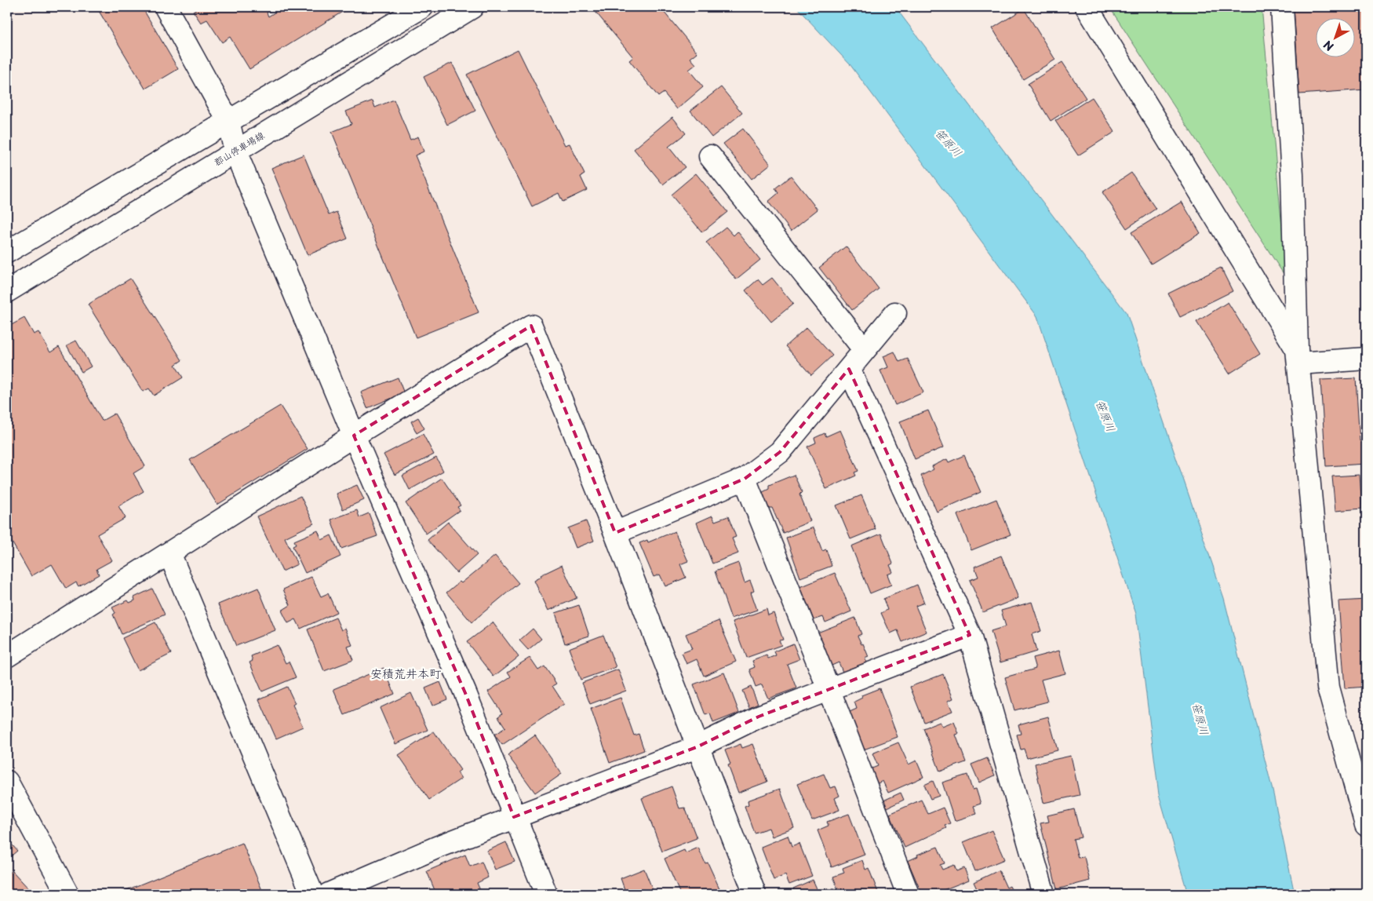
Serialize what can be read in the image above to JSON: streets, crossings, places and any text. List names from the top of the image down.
{
  "streets": {
    "street": ["郡山停車場線"]
  },
  "districts": ["安積荒井本町"],
  "water": ["笹原川"],
  "north": "bottom left"
}
